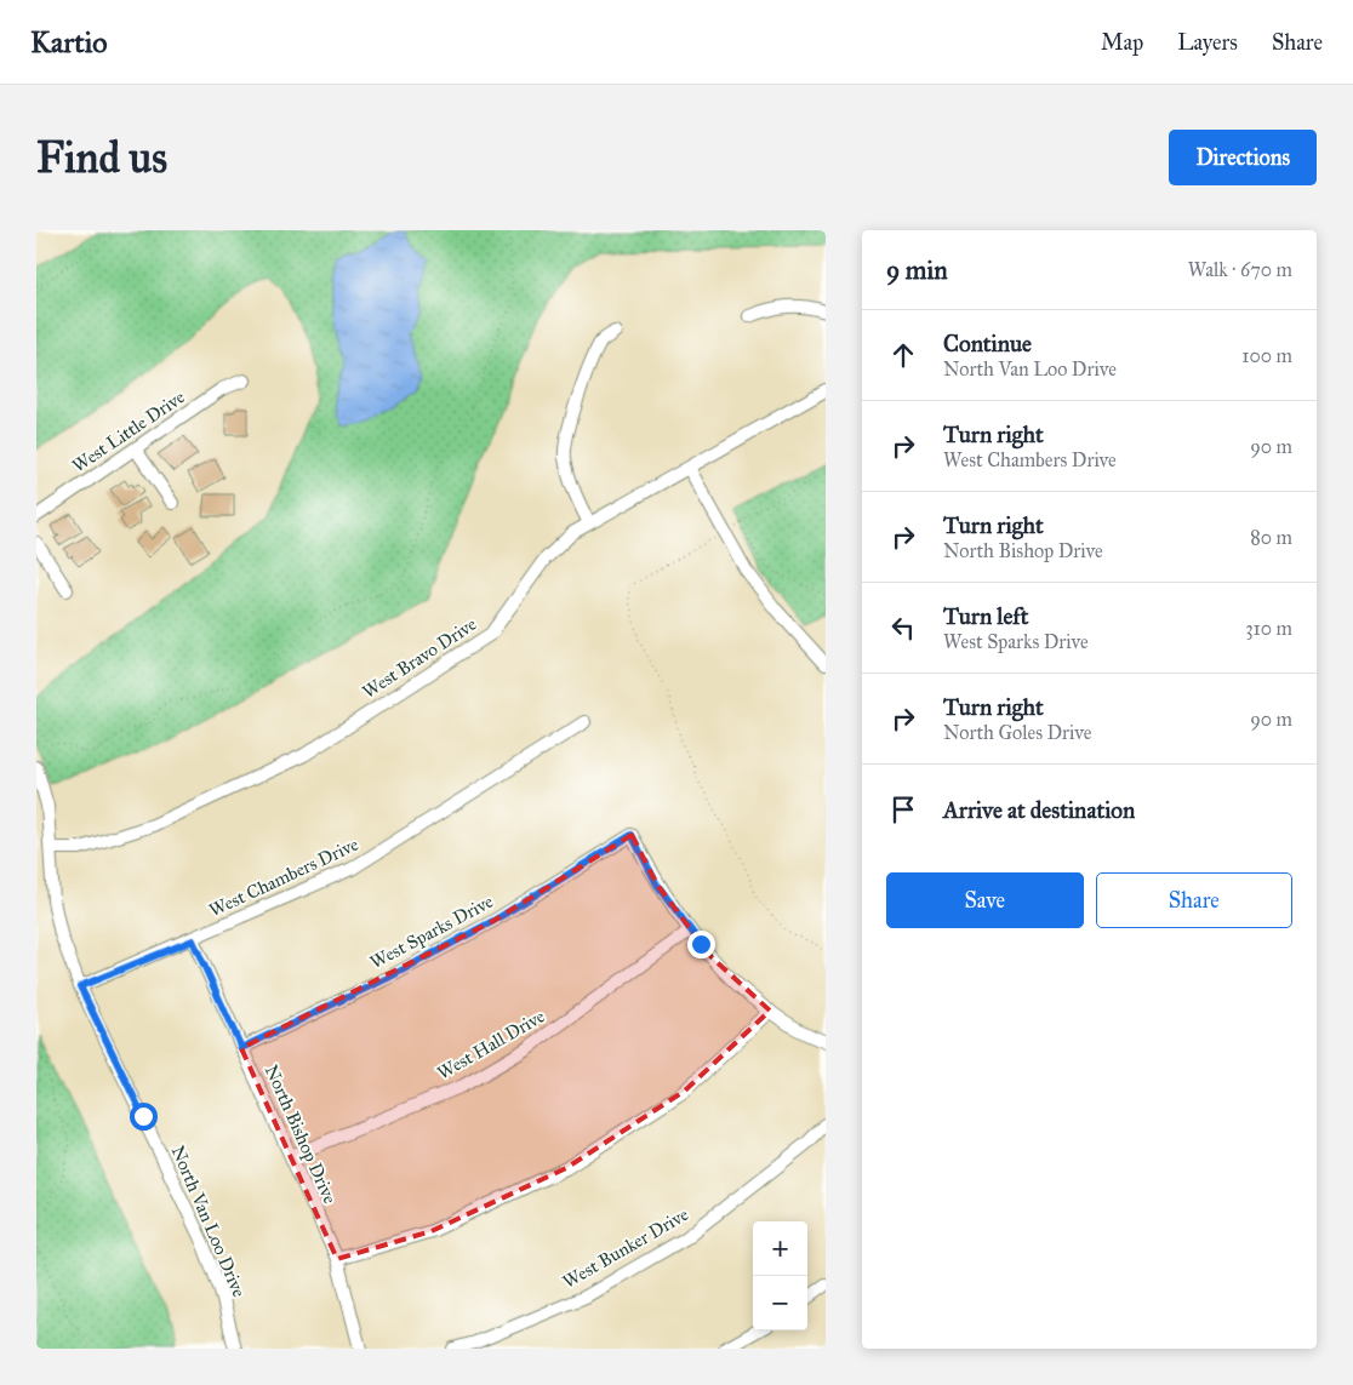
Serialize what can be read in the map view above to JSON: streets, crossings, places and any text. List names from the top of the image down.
{
  "streets": {
    "street": [
      "West Little Drive",
      "West Bravo Drive",
      "West Chambers Drive",
      "West Sparks Drive",
      "West Hall Drive",
      "North Bishop Drive",
      "North Van Loo Drive",
      "West Bunker Drive"
    ]
  },
  "crossings": [
    ["West Bravo Drive", "North Van Loo Drive"],
    ["West Chambers Drive", "North Bishop Drive"],
    ["West Chambers Drive", "North Van Loo Drive"],
    ["West Sparks Drive", "West Hall Drive"],
    ["West Sparks Drive", "North Bishop Drive"],
    ["West Hall Drive", "North Bishop Drive"]
  ],
  "page": {
    "header": "Kartio",
    "nav": ["Map", "Layers", "Share"],
    "buttons": [
      "Directions",
      ["Save", "Share"]
    ],
    "title": "Find us",
    "heading": ["9 min", "Walk · 670 m"],
    "list": [
      ["Continue", "North Van Loo Drive", "100 m"],
      ["Turn right", "West Chambers Drive", "90 m"],
      ["Turn right", "North Bishop Drive", "80 m"],
      ["Turn left", "West Sparks Drive", "310 m"],
      ["Turn right", "North Goles Drive", "90 m"],
      "Arrive at destination"
    ],
    "map_buttons": ["+", "−"]
  }
}
